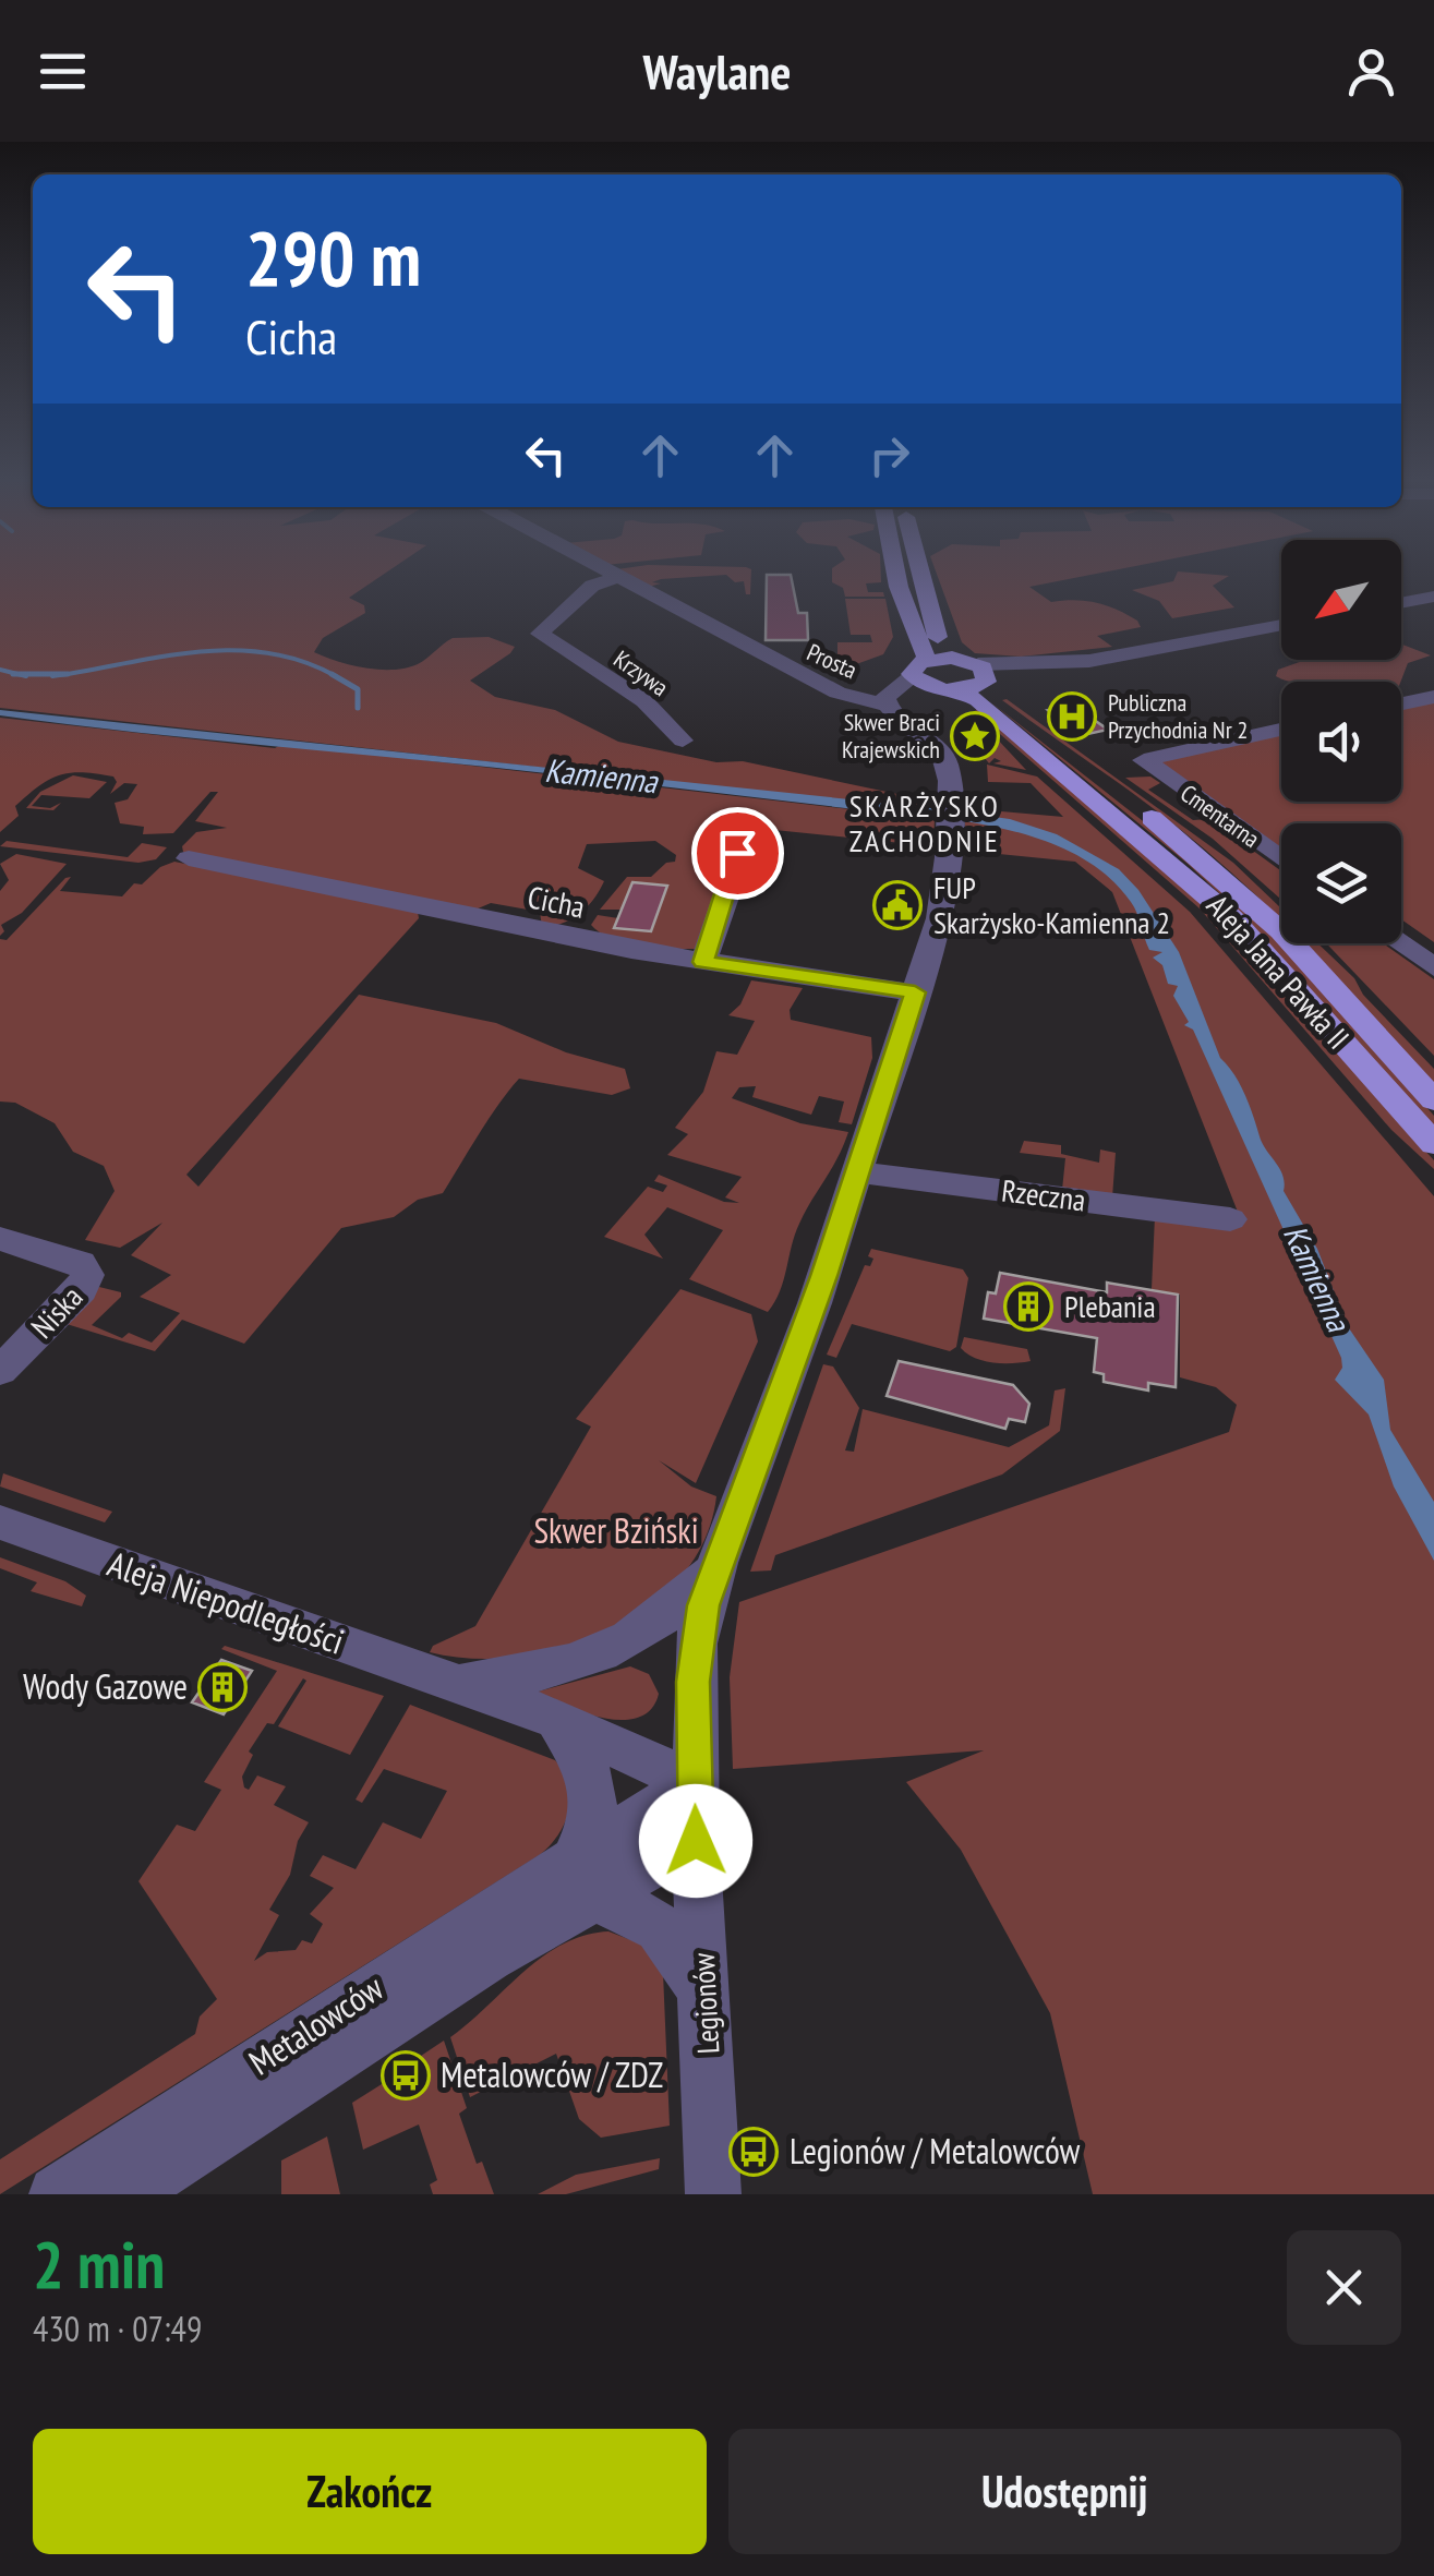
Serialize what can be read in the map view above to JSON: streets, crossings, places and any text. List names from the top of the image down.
{
  "streets": {
    "main road": ["Aleja Jana Pawła II"],
    "street": [
      "Prosta",
      "Krzywa",
      "Cmentarna",
      "Cicha",
      "Rzeczna",
      "Niska",
      "Aleja Niepodległości",
      "Legionów",
      "Metalowców"
    ]
  },
  "crossings": [
    ["Prosta", "Krzywa"],
    ["Prosta", "Legionów"],
    ["Cicha", "Legionów"],
    ["Rzeczna", "Legionów"],
    ["Aleja Niepodległości", "Legionów"],
    ["Aleja Niepodległości", "Metalowców"],
    ["Legionów", "Metalowców"]
  ],
  "districts": ["SKARŻYSKO ZACHODNIE"],
  "water": ["Kamienna"],
  "parks": ["Skwer Bziński"],
  "places": {
    "hospital": ["Publiczna Przychodnia Nr 2"],
    "place": ["Skwer Braci Krajewskich"],
    "public building": ["FUP Skarżysko-Kamienna 2"],
    "building": ["Plebania", "Wody Gazowe"],
    "bus stop": ["Metalowców / ZDZ", "Legionów / Metalowców"]
  },
  "north": "bottom left",
  "page": {
    "header": "Waylane",
    "turn": ["290 m", "Cicha"],
    "heading": ["2 min", "430 m · 07:49"],
    "buttons": ["Zakończ", "Udostępnij"]
  }
}
